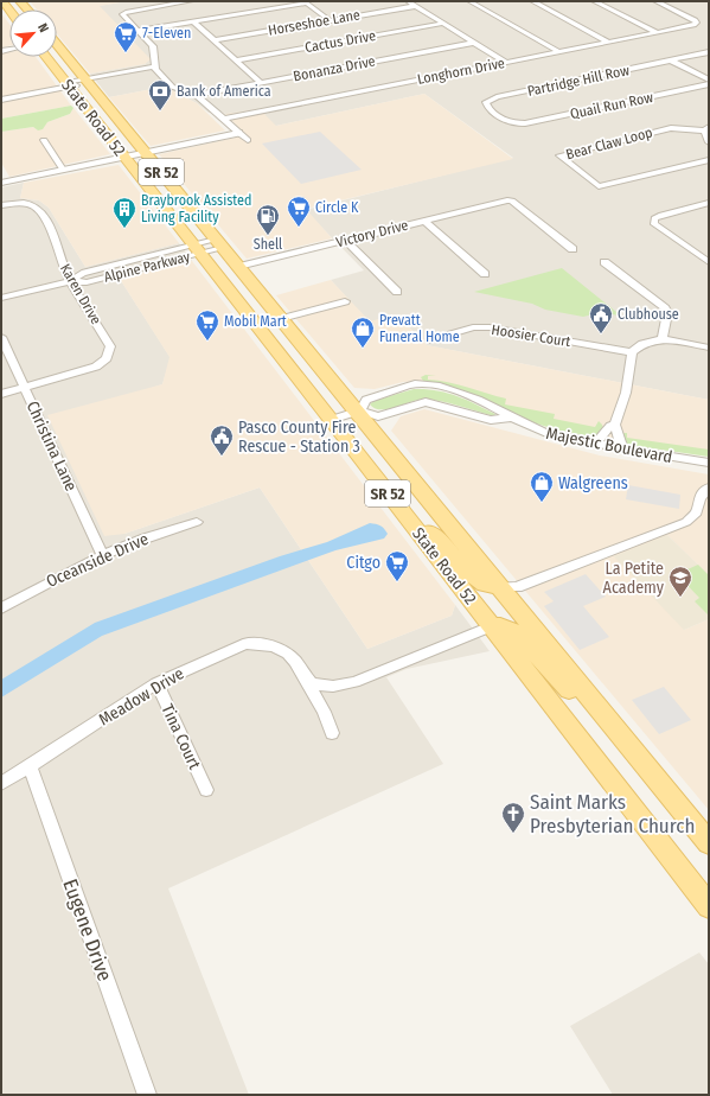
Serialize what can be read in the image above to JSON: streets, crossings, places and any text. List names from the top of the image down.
{
  "streets": {
    "main road": ["State Road 52", "SR 52"],
    "street": [
      "Horseshoe Lane",
      "Cactus Drive",
      "Bonanza Drive",
      "Longhorn Drive",
      "Partridge Hill Row",
      "Quail Run Row",
      "Bear Claw Loop",
      "Victory Drive",
      "Alpine Parkway",
      "Karen Drive",
      "Hoosier Court",
      "Majestic Boulevard",
      "Christina Lane",
      "Oceanside Drive",
      "Meadow Drive",
      "Tina Court",
      "Eugene Drive"
    ]
  },
  "crossings": [
    ["Partridge Hill Row", "Quail Run Row"],
    ["State Road 52", "Victory Drive"],
    ["State Road 52", "Alpine Parkway"],
    ["State Road 52", "Majestic Boulevard"],
    ["Alpine Parkway", "Karen Drive"],
    ["Karen Drive", "Christina Lane"],
    ["Christina Lane", "Oceanside Drive"],
    ["Meadow Drive", "Tina Court"],
    ["Meadow Drive", "Eugene Drive"]
  ],
  "places": {
    "supermarket": [
      "7-Eleven",
      "Circle K",
      "Mobil Mart",
      "Citgo"
    ],
    "bank": ["Bank of America"],
    "building": ["Braybrook Assisted Living Facility"],
    "fuel station": ["Shell"],
    "public building": ["Clubhouse", "Pasco County Fire Rescue - Station 3"],
    "shop": ["Prevatt Funeral Home", "Walgreens"],
    "school or university": ["La Petite Academy"],
    "church": ["Saint Marks Presbyterian Church"]
  },
  "north": "top right"
}
